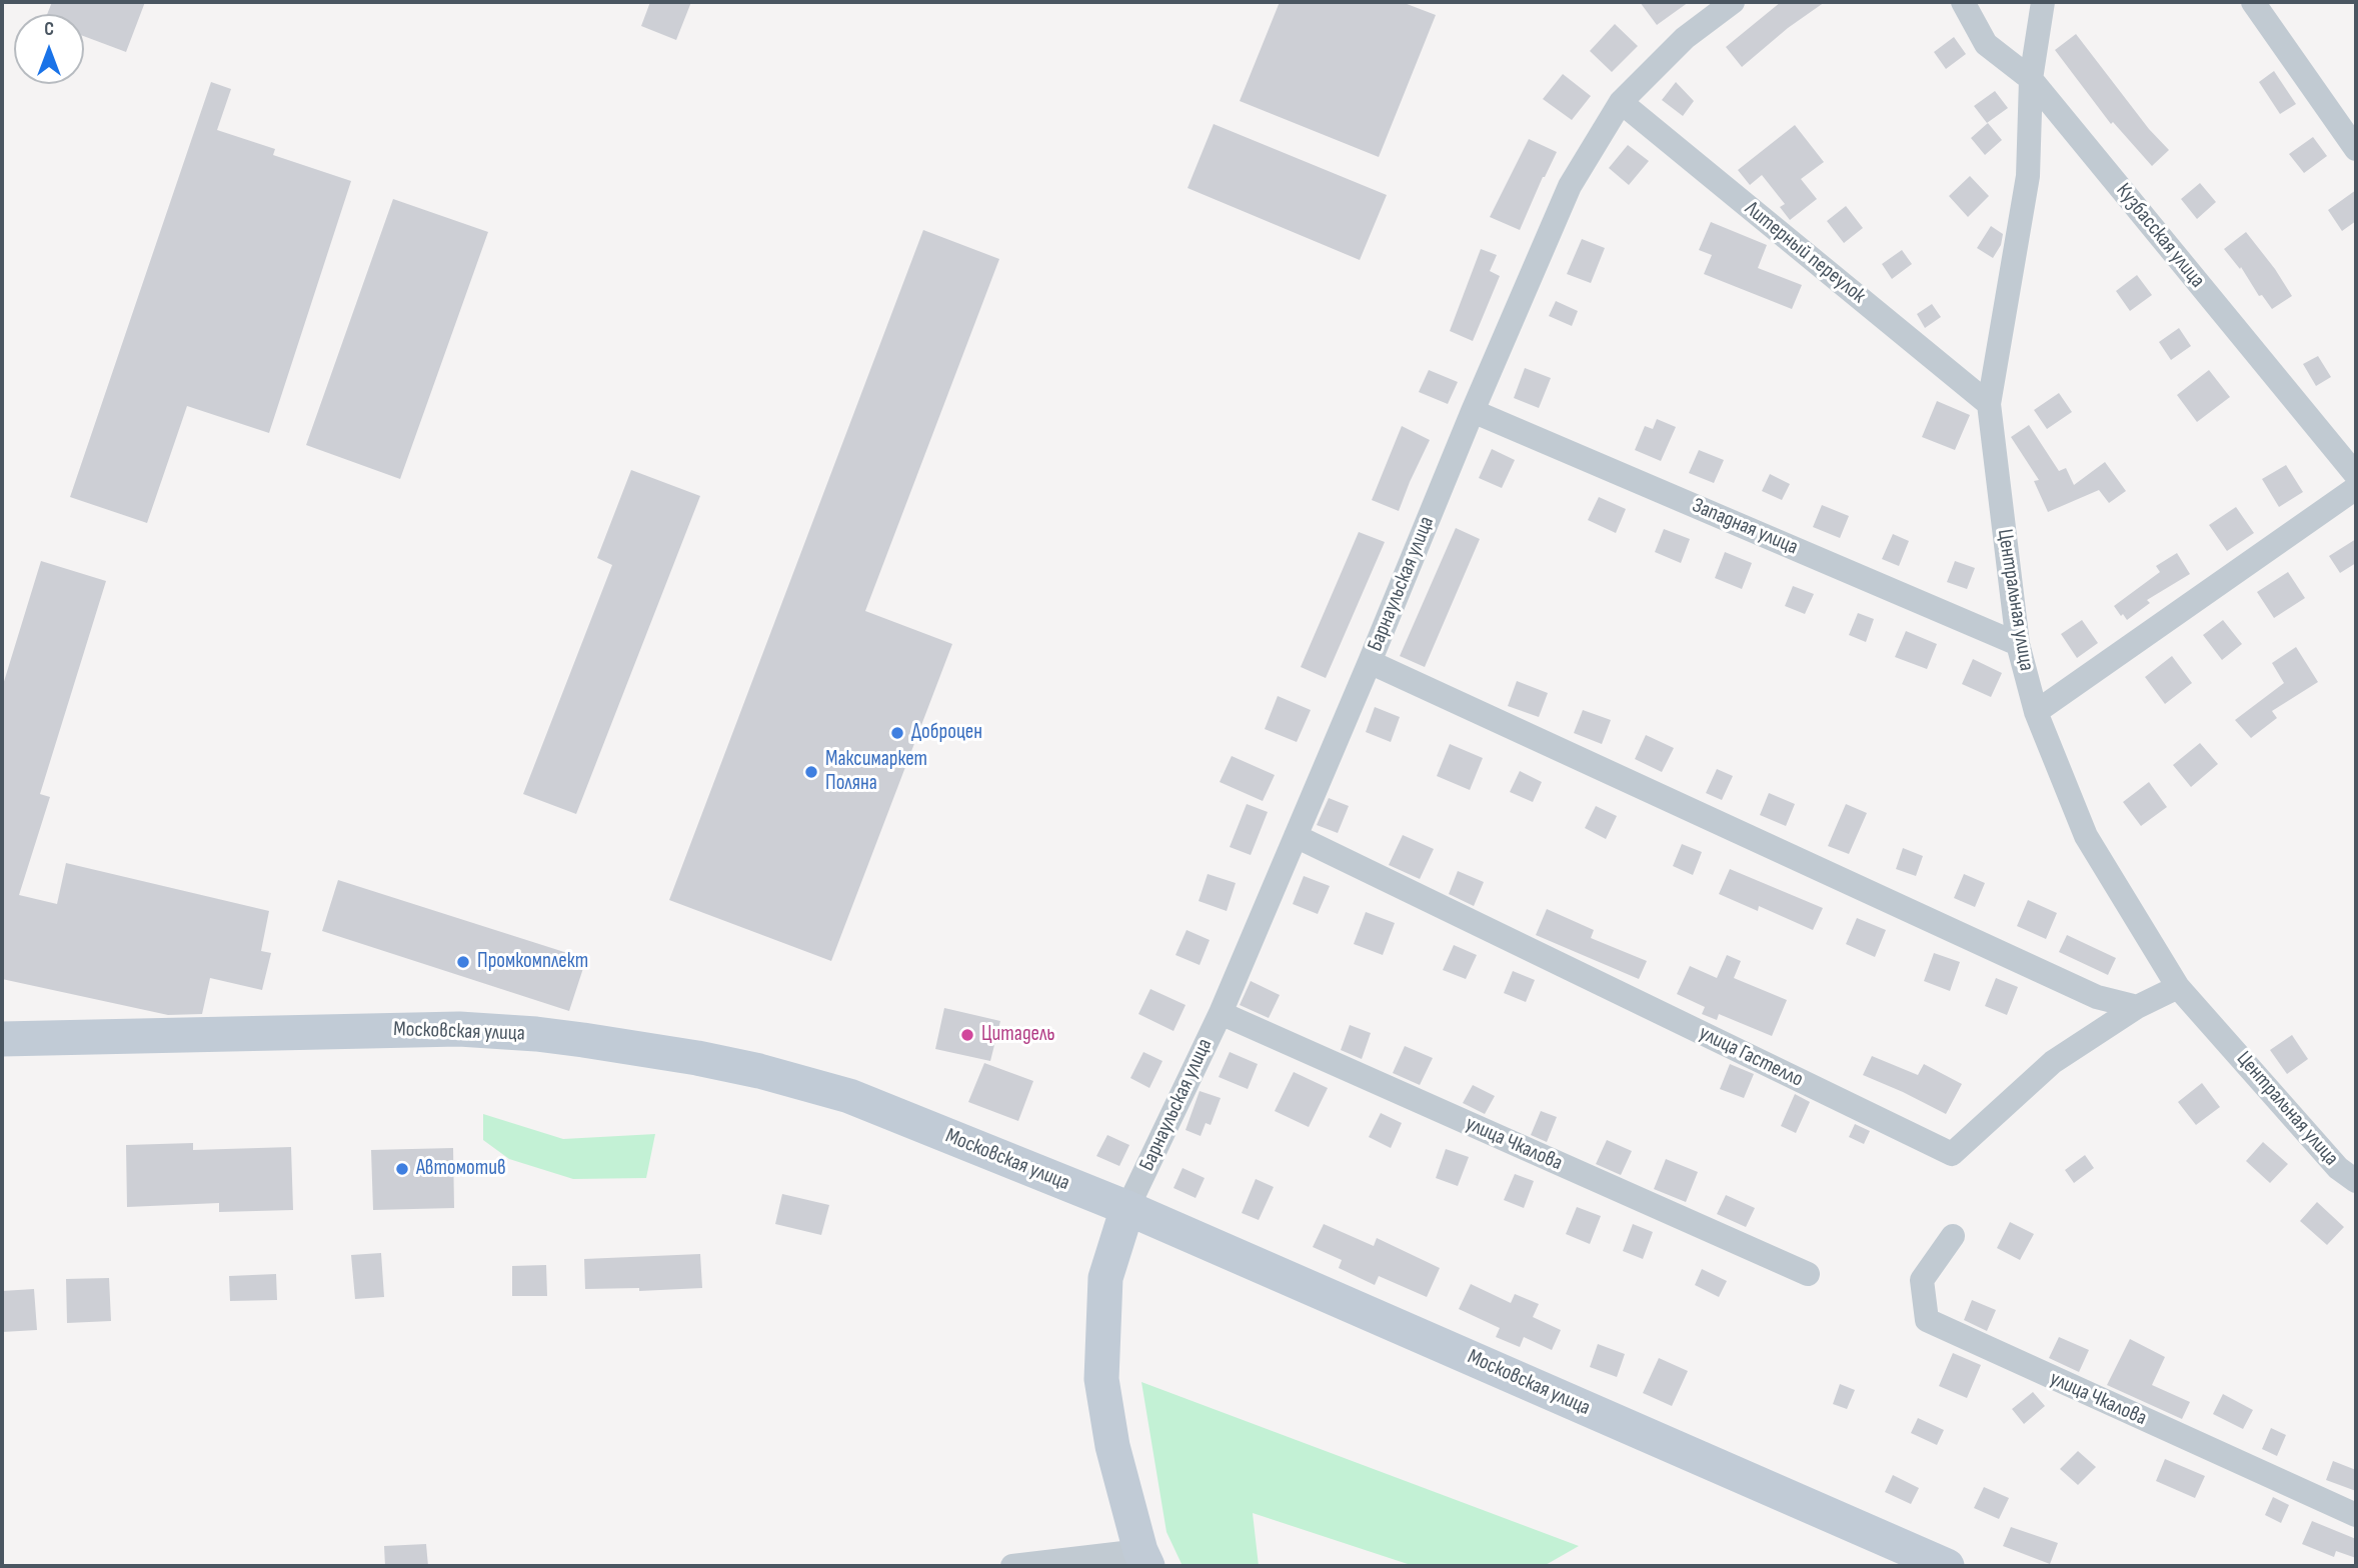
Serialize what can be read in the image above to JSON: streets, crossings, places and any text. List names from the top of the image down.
{
  "streets": {
    "main road": ["Московская улица"],
    "street": [
      "Кузбасская улица",
      "Литерный переулок",
      "Западная улица",
      "Барнаульская улица",
      "Центральная улица",
      "улица Гастелло",
      "улица Чкалова"
    ]
  },
  "crossings": [
    ["Кузбасская улица", "Центральная улица"],
    ["Литерный переулок", "Барнаульская улица"],
    ["Литерный переулок", "Центральная улица"],
    ["Западная улица", "Барнаульская улица"],
    ["Западная улица", "Центральная улица"],
    ["Барнаульская улица", "Московская улица"],
    ["Барнаульская улица", "улица Гастелло"],
    ["Барнаульская улица", "улица Чкалова"],
    ["Центральная улица", "улица Гастелло"]
  ],
  "places": [
    "Доброцен",
    "Максимаркет Поляна",
    "Промкомплект",
    "Цитадель",
    "Автомотив"
  ],
  "north": "top"
}
